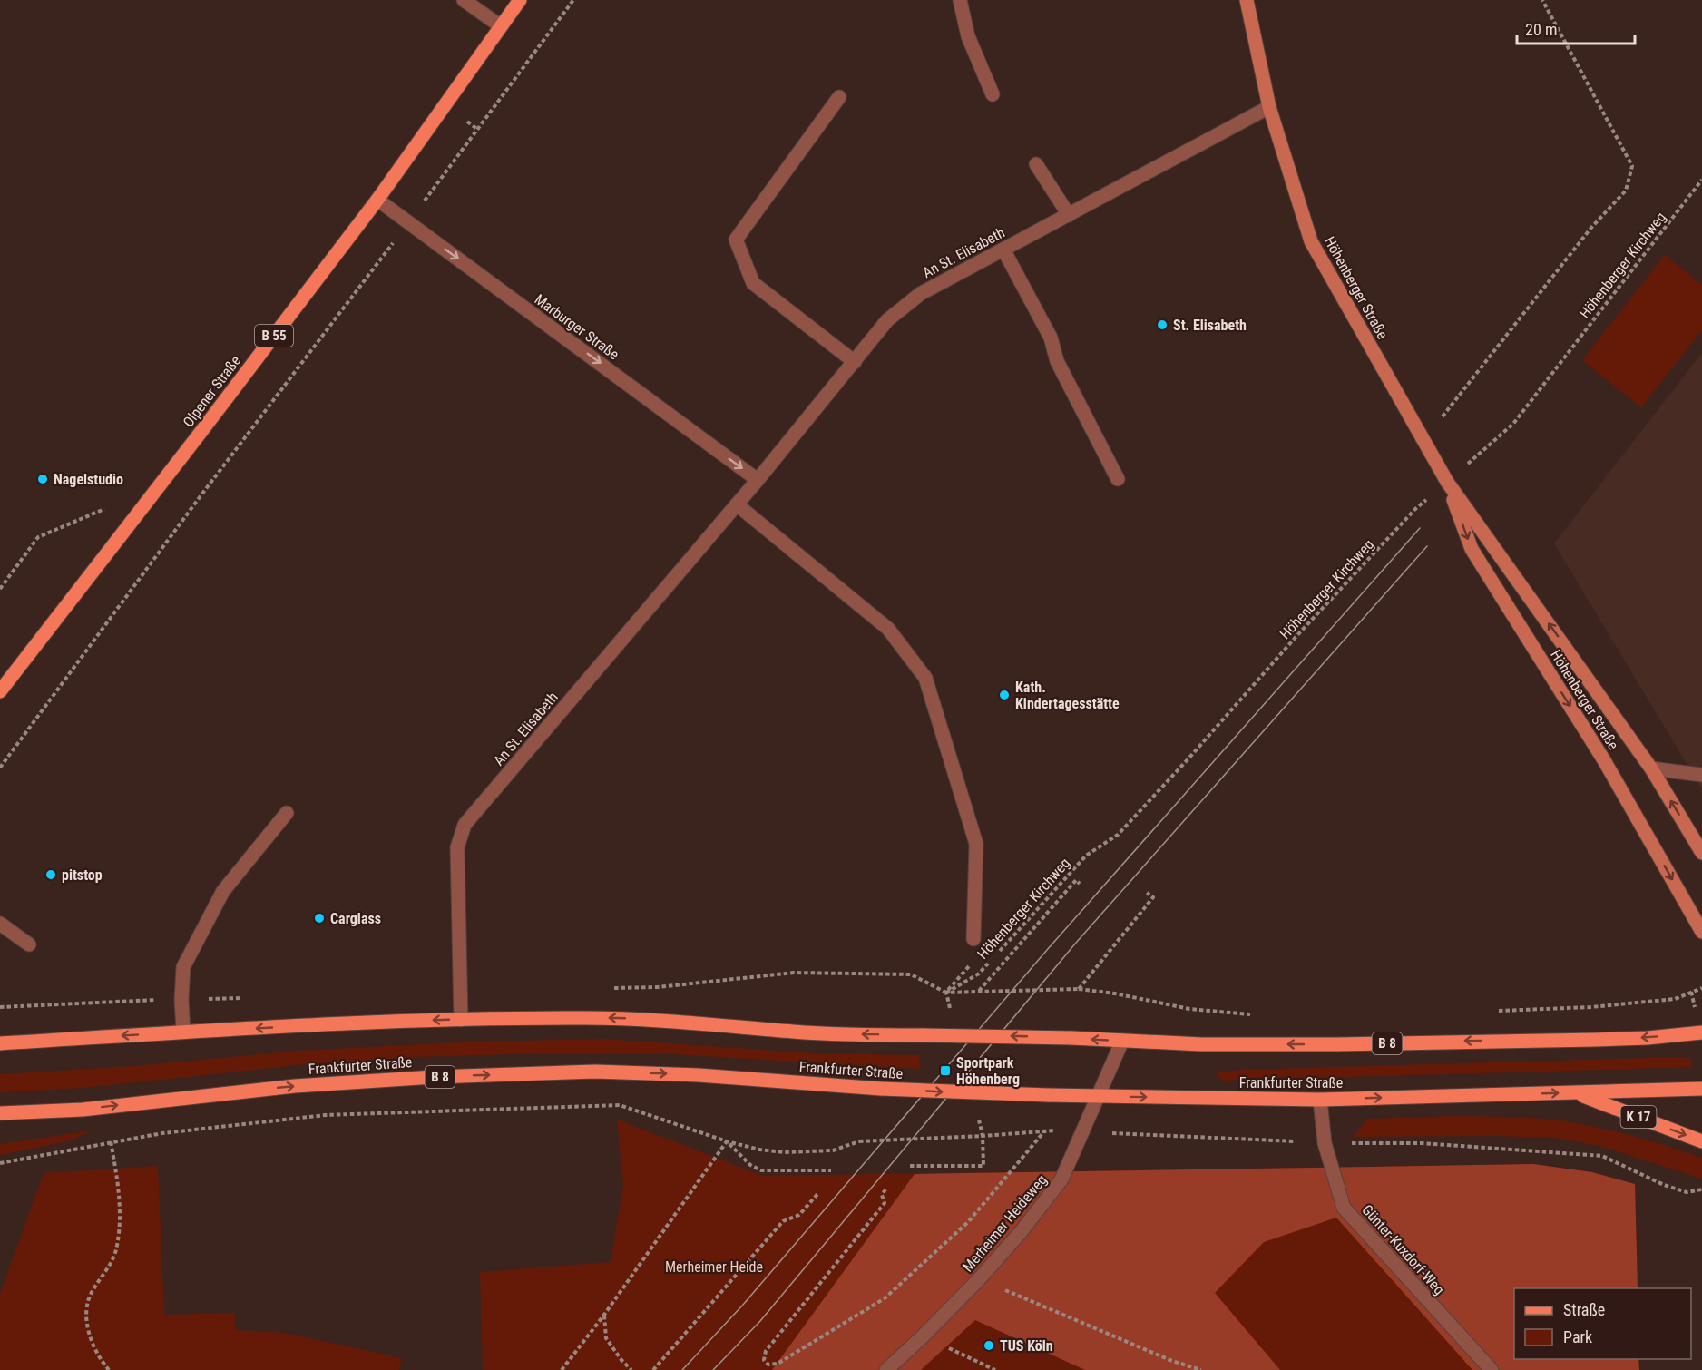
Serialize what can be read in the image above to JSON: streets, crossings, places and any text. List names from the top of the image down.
{
  "streets": {
    "main road": [
      "B 55",
      "Olpener Straße",
      "B 8",
      "Frankfurter Straße",
      "K 17"
    ],
    "street": [
      "An St. Elisabeth",
      "Höhenberger Straße",
      "Marburger Straße",
      "Merheimer Heideweg",
      "Günter-Kuxdorf-Weg"
    ],
    "path": ["Höhenberger Kirchweg"]
  },
  "crossings": [
    ["An St. Elisabeth", "Höhenberger Straße"],
    ["An St. Elisabeth", "Marburger Straße"],
    ["An St. Elisabeth", "B 8"],
    ["Höhenberger Kirchweg", "Höhenberger Straße"],
    ["Marburger Straße", "Olpener Straße"],
    ["B 8", "Merheimer Heideweg"],
    ["Frankfurter Straße", "K 17"],
    ["Frankfurter Straße", "Merheimer Heideweg"],
    ["Frankfurter Straße", "Günter-Kuxdorf-Weg"]
  ],
  "one_way": ["Marburger Straße"],
  "parks": ["Merheimer Heide"],
  "places": {
    "other": [
      "St. Elisabeth",
      "Nagelstudio",
      "Kath. Kindertagesstätte",
      "pitstop",
      "Carglass",
      "TUS Köln"
    ],
    "transit": ["Sportpark Höhenberg"]
  },
  "legend": ["Straße", "Park"],
  "scale_bar": "20 m"
}
